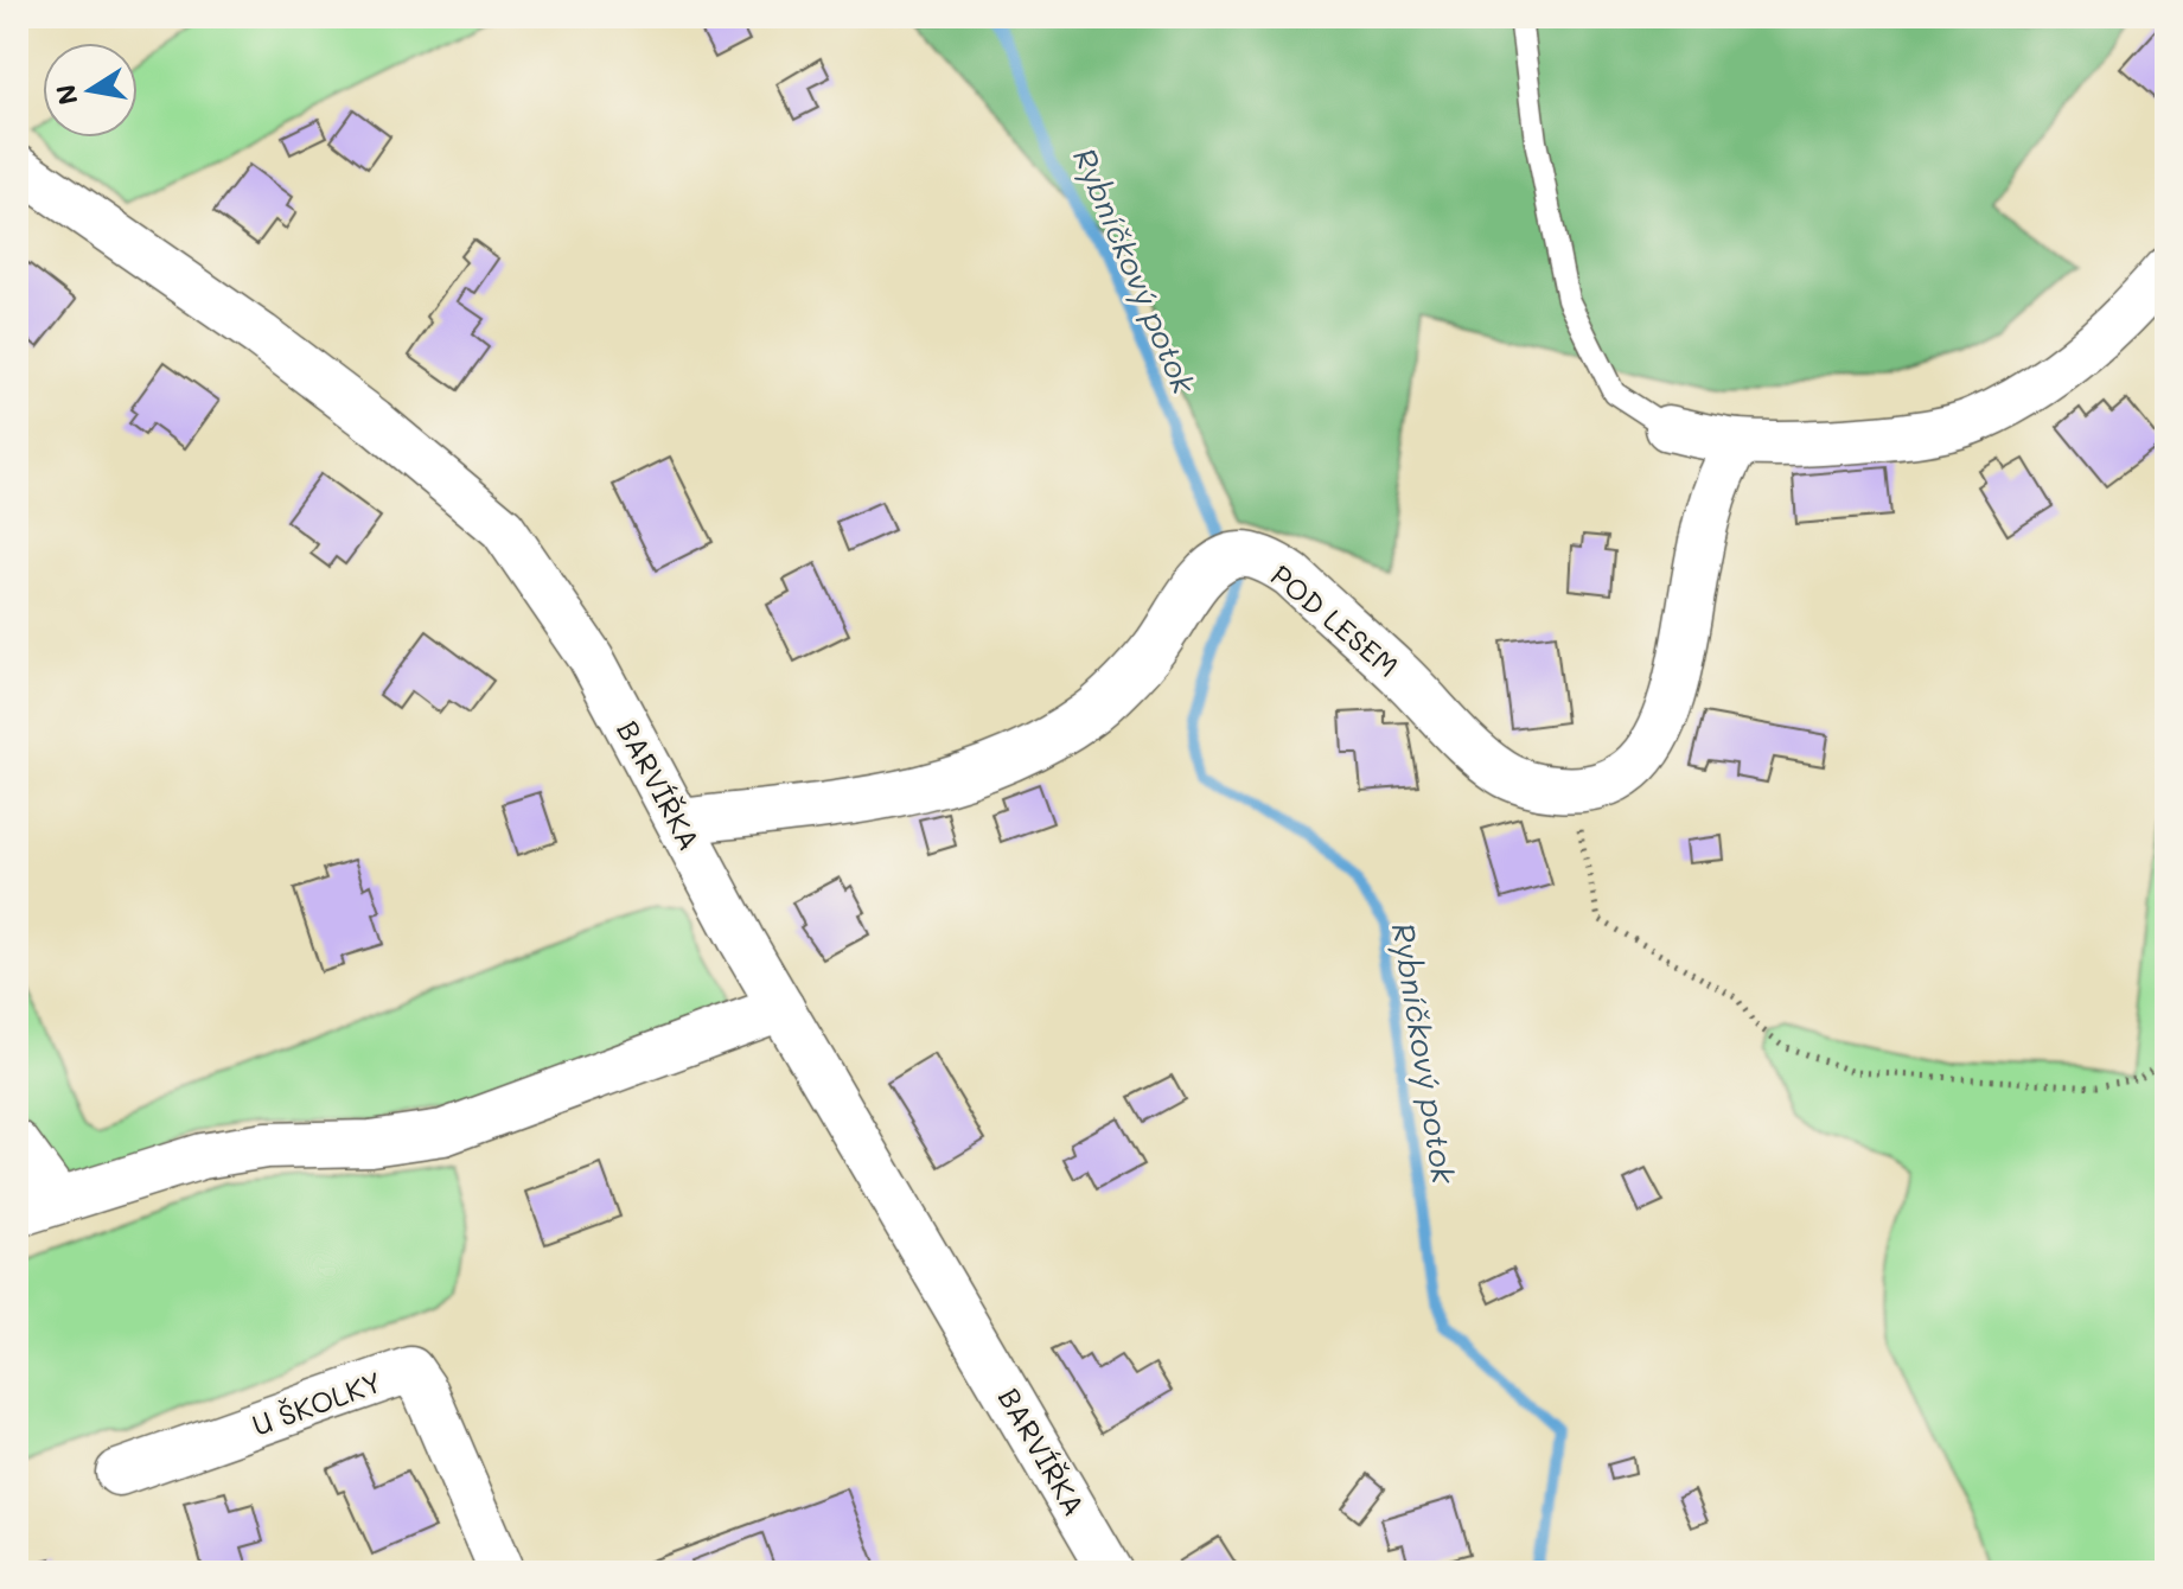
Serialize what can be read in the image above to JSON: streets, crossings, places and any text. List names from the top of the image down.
{
  "streets": {
    "street": ["POD LESEM", "BARVÍŘKA", "U ŠKOLKY"]
  },
  "crossings": [
    ["POD LESEM", "BARVÍŘKA"]
  ],
  "water": ["Rybníčkový potok"],
  "north": "left"
}
